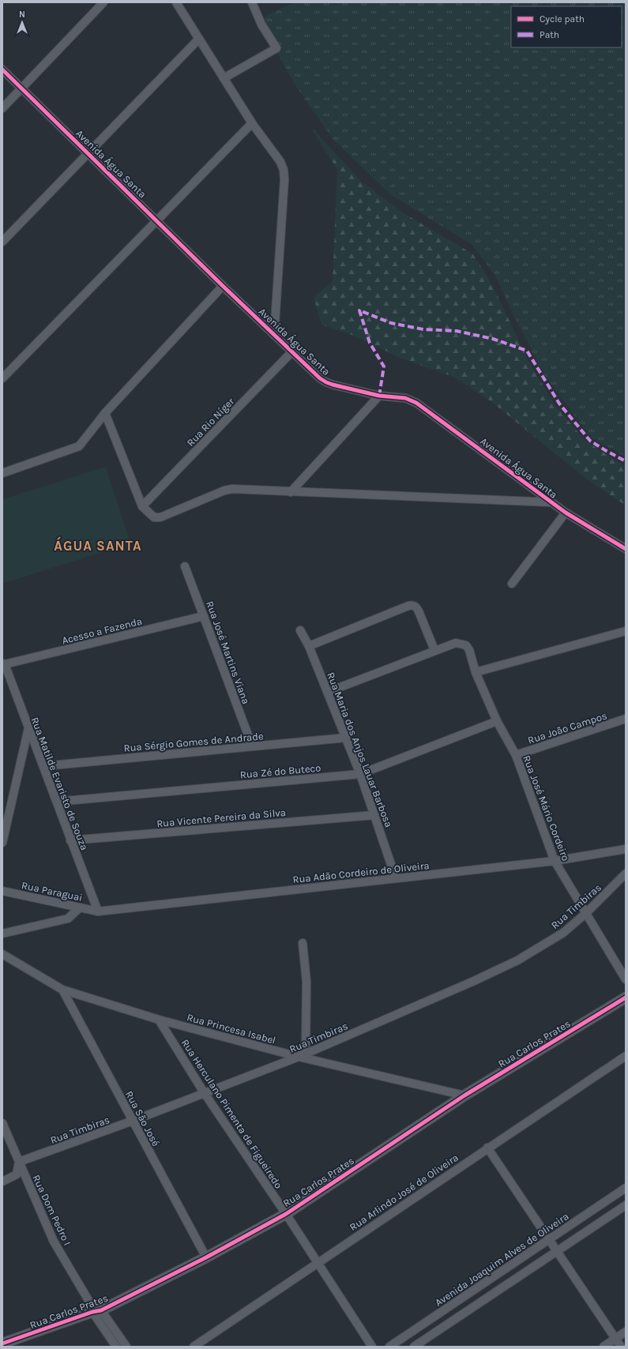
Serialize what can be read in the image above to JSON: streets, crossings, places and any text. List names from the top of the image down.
{
  "streets": {
    "street": [
      "Avenida Água Santa",
      "Rua Rio Níger",
      "Acesso a Fazenda",
      "Rua José Martins Viana",
      "Rua João Campos",
      "Rua Sérgio Gomes de Andrade",
      "Rua Maria dos Anjos Lauar Barbosa",
      "Rua Zé do Buteco",
      "Rua Matilde Evaristo de Souza",
      "Rua José Mário Cordeiro",
      "Rua Vicente Pereira da Silva",
      "Rua Adão Cordeiro de Oliveira",
      "Rua Paraguai",
      "Rua Timbiras",
      "Rua Princesa Isabel",
      "Rua Carlos Prates",
      "Rua Herculano Pimenta de Figueiredo",
      "Rua São José",
      "Rua Arlindo José de Oliveira",
      "Rua Dom Pedro I",
      "Avenida Joaquim Alves de Oliveira"
    ]
  },
  "crossings": [
    ["Avenida Água Santa", "Rua Rio Níger"],
    ["Acesso a Fazenda", "Rua José Martins Viana"],
    ["Acesso a Fazenda", "Rua Matilde Evaristo de Souza"],
    ["Rua José Martins Viana", "Rua Sérgio Gomes de Andrade"],
    ["Rua João Campos", "Rua José Mário Cordeiro"],
    ["Rua Sérgio Gomes de Andrade", "Rua Maria dos Anjos Lauar Barbosa"],
    ["Rua Sérgio Gomes de Andrade", "Rua Matilde Evaristo de Souza"],
    ["Rua Maria dos Anjos Lauar Barbosa", "Rua Zé do Buteco"],
    ["Rua Maria dos Anjos Lauar Barbosa", "Rua Vicente Pereira da Silva"],
    ["Rua Maria dos Anjos Lauar Barbosa", "Rua Adão Cordeiro de Oliveira"],
    ["Rua Zé do Buteco", "Rua Matilde Evaristo de Souza"],
    ["Rua Zé do Buteco", "Rua José Mário Cordeiro"],
    ["Rua Matilde Evaristo de Souza", "Rua Vicente Pereira da Silva"],
    ["Rua Matilde Evaristo de Souza", "Rua Adão Cordeiro de Oliveira"],
    ["Rua Matilde Evaristo de Souza", "Rua Paraguai"],
    ["Rua José Mário Cordeiro", "Rua Adão Cordeiro de Oliveira"],
    ["Rua José Mário Cordeiro", "Rua Timbiras"],
    ["Rua Adão Cordeiro de Oliveira", "Rua Paraguai"],
    ["Rua Timbiras", "Rua Princesa Isabel"],
    ["Rua Timbiras", "Rua Herculano Pimenta de Figueiredo"],
    ["Rua Timbiras", "Rua São José"],
    ["Rua Timbiras", "Rua Dom Pedro I"],
    ["Rua Princesa Isabel", "Rua Carlos Prates"],
    ["Rua Princesa Isabel", "Rua Herculano Pimenta de Figueiredo"],
    ["Rua Princesa Isabel", "Rua São José"],
    ["Rua Carlos Prates", "Rua Herculano Pimenta de Figueiredo"],
    ["Rua Carlos Prates", "Rua São José"],
    ["Rua Carlos Prates", "Rua Dom Pedro I"],
    ["Rua Herculano Pimenta de Figueiredo", "Rua Arlindo José de Oliveira"]
  ],
  "districts": ["ÁGUA SANTA"],
  "legend": ["Cycle path", "Path"],
  "north": "top"
}
